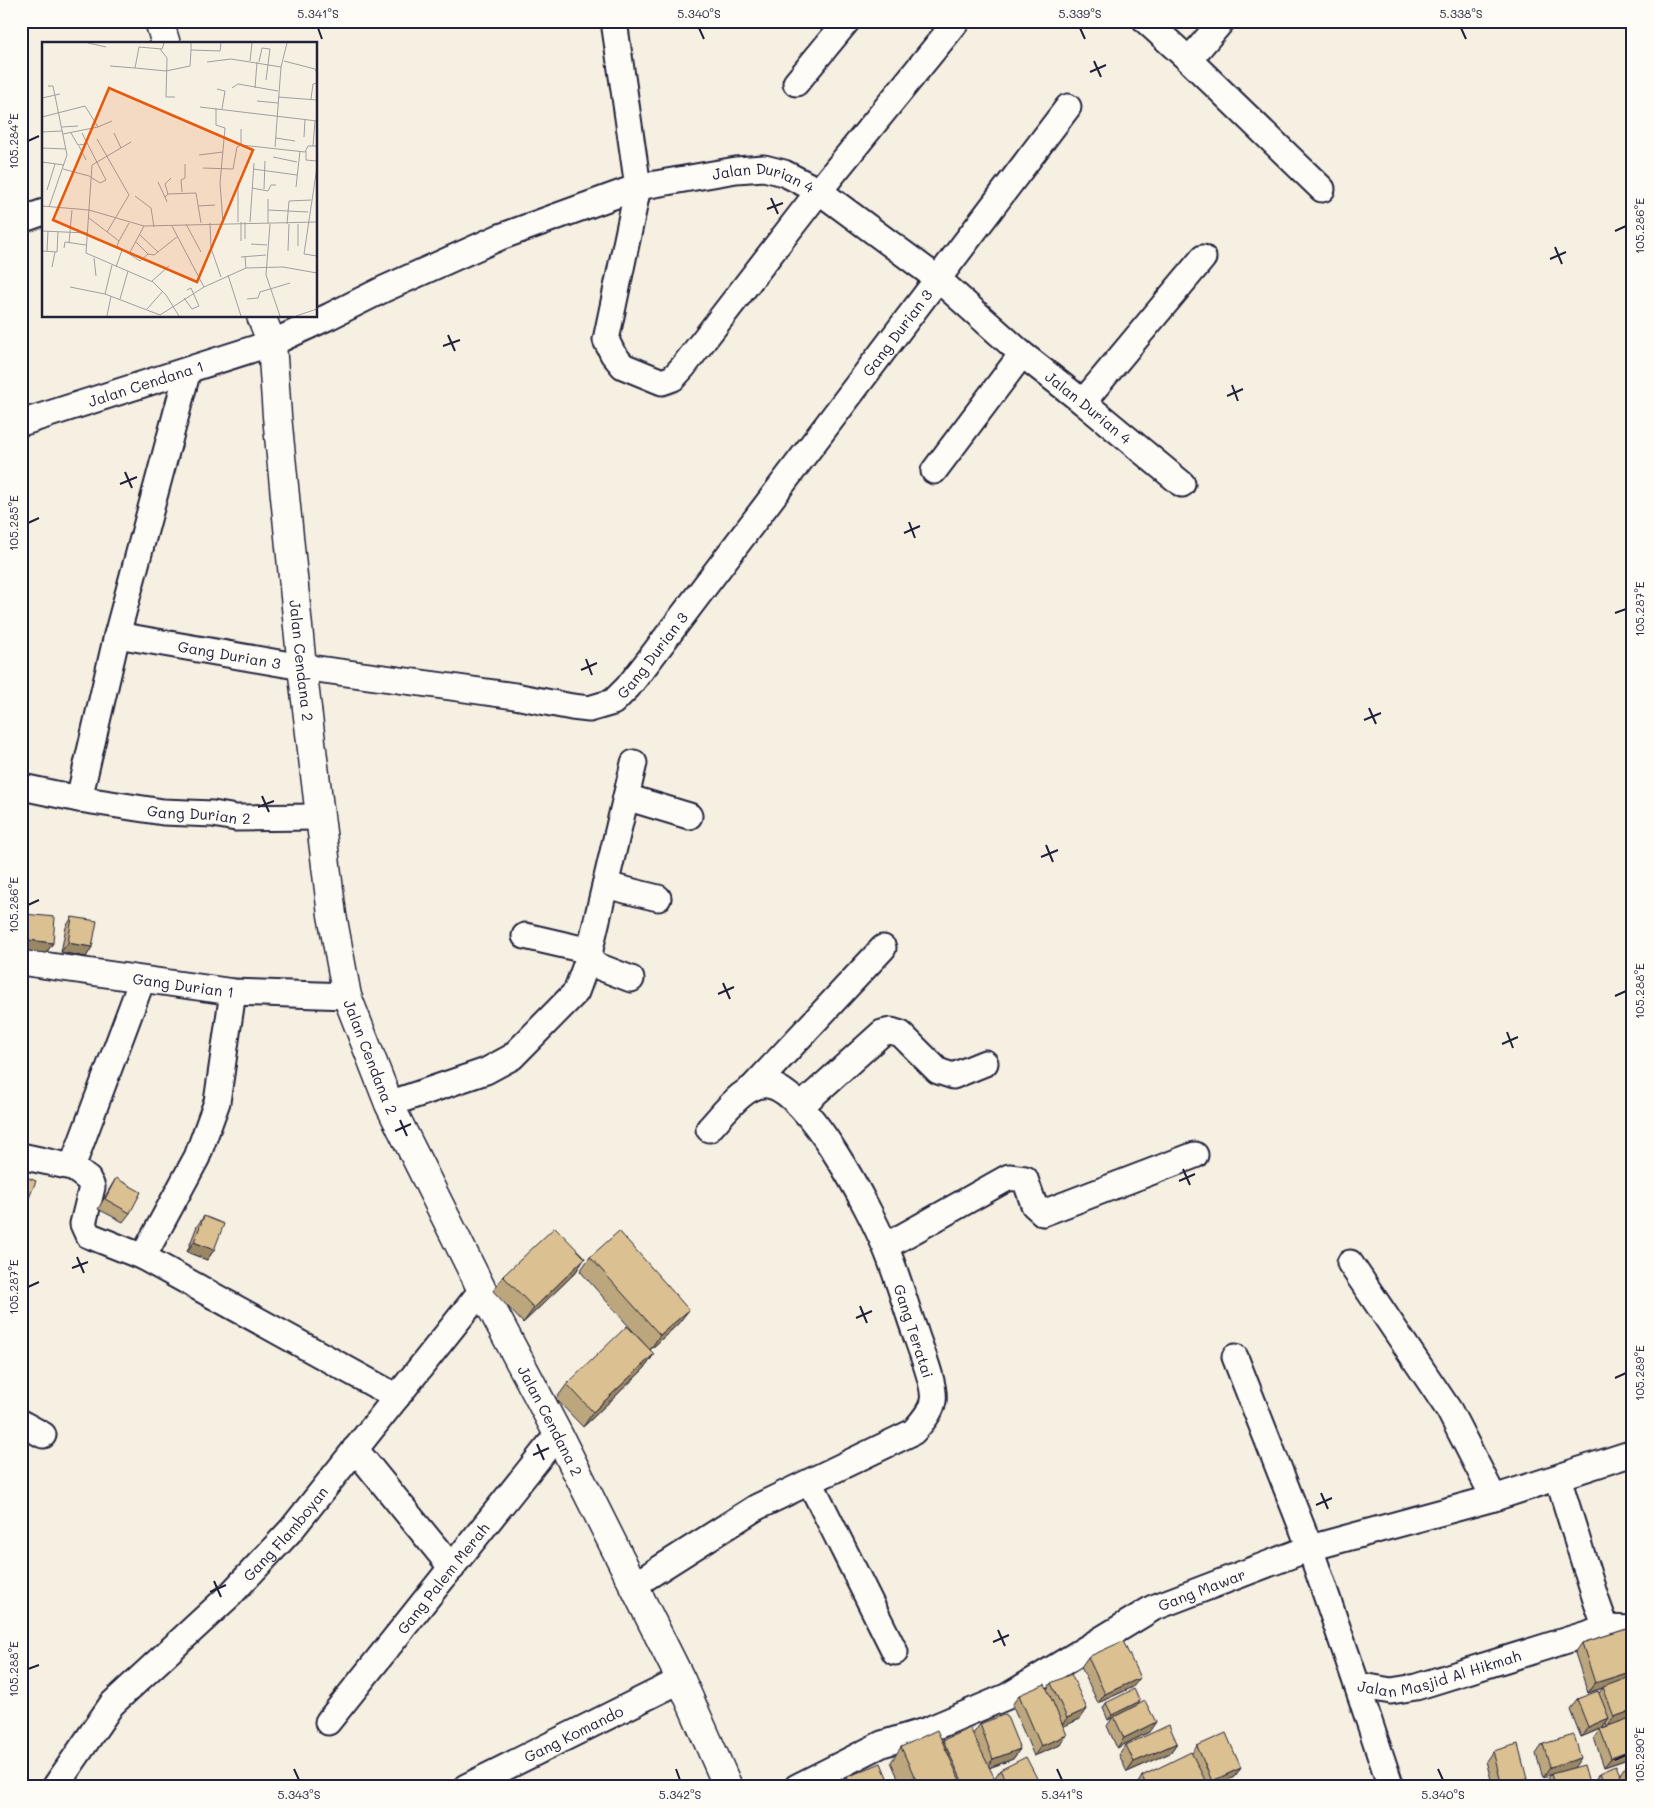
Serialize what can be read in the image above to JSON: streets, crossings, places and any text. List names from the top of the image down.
{
  "streets": {
    "street": [
      "Jalan Durian 4",
      "Gang Durian 3",
      "Jalan Cendana 1",
      "Jalan Cendana 2",
      "Gang Durian 2",
      "Gang Durian 1",
      "Gang Teratai",
      "Gang Flamboyan",
      "Gang Palem Merah",
      "Gang Mawar",
      "Jalan Masjid Al Hikmah",
      "Gang Komando"
    ]
  },
  "crossings": [
    ["Jalan Durian 4", "Gang Durian 3"],
    ["Jalan Durian 4", "Jalan Cendana 1"],
    ["Jalan Durian 4", "Jalan Cendana 2"],
    ["Gang Durian 3", "Jalan Cendana 2"],
    ["Jalan Cendana 1", "Jalan Cendana 2"],
    ["Jalan Cendana 2", "Gang Durian 2"],
    ["Jalan Cendana 2", "Gang Durian 1"],
    ["Jalan Cendana 2", "Gang Teratai"],
    ["Jalan Cendana 2", "Gang Flamboyan"],
    ["Jalan Cendana 2", "Gang Palem Merah"],
    ["Jalan Cendana 2", "Gang Komando"],
    ["Gang Mawar", "Jalan Masjid Al Hikmah"]
  ],
  "coordinates": [
    "5.341°S",
    "5.340°S",
    "5.339°S",
    "5.338°S",
    "105.284°E",
    "105.286°E",
    "105.285°E",
    "105.287°E",
    "105.288°E",
    "105.289°E",
    "105.290°E",
    "5.343°S",
    "5.342°S"
  ]
}
